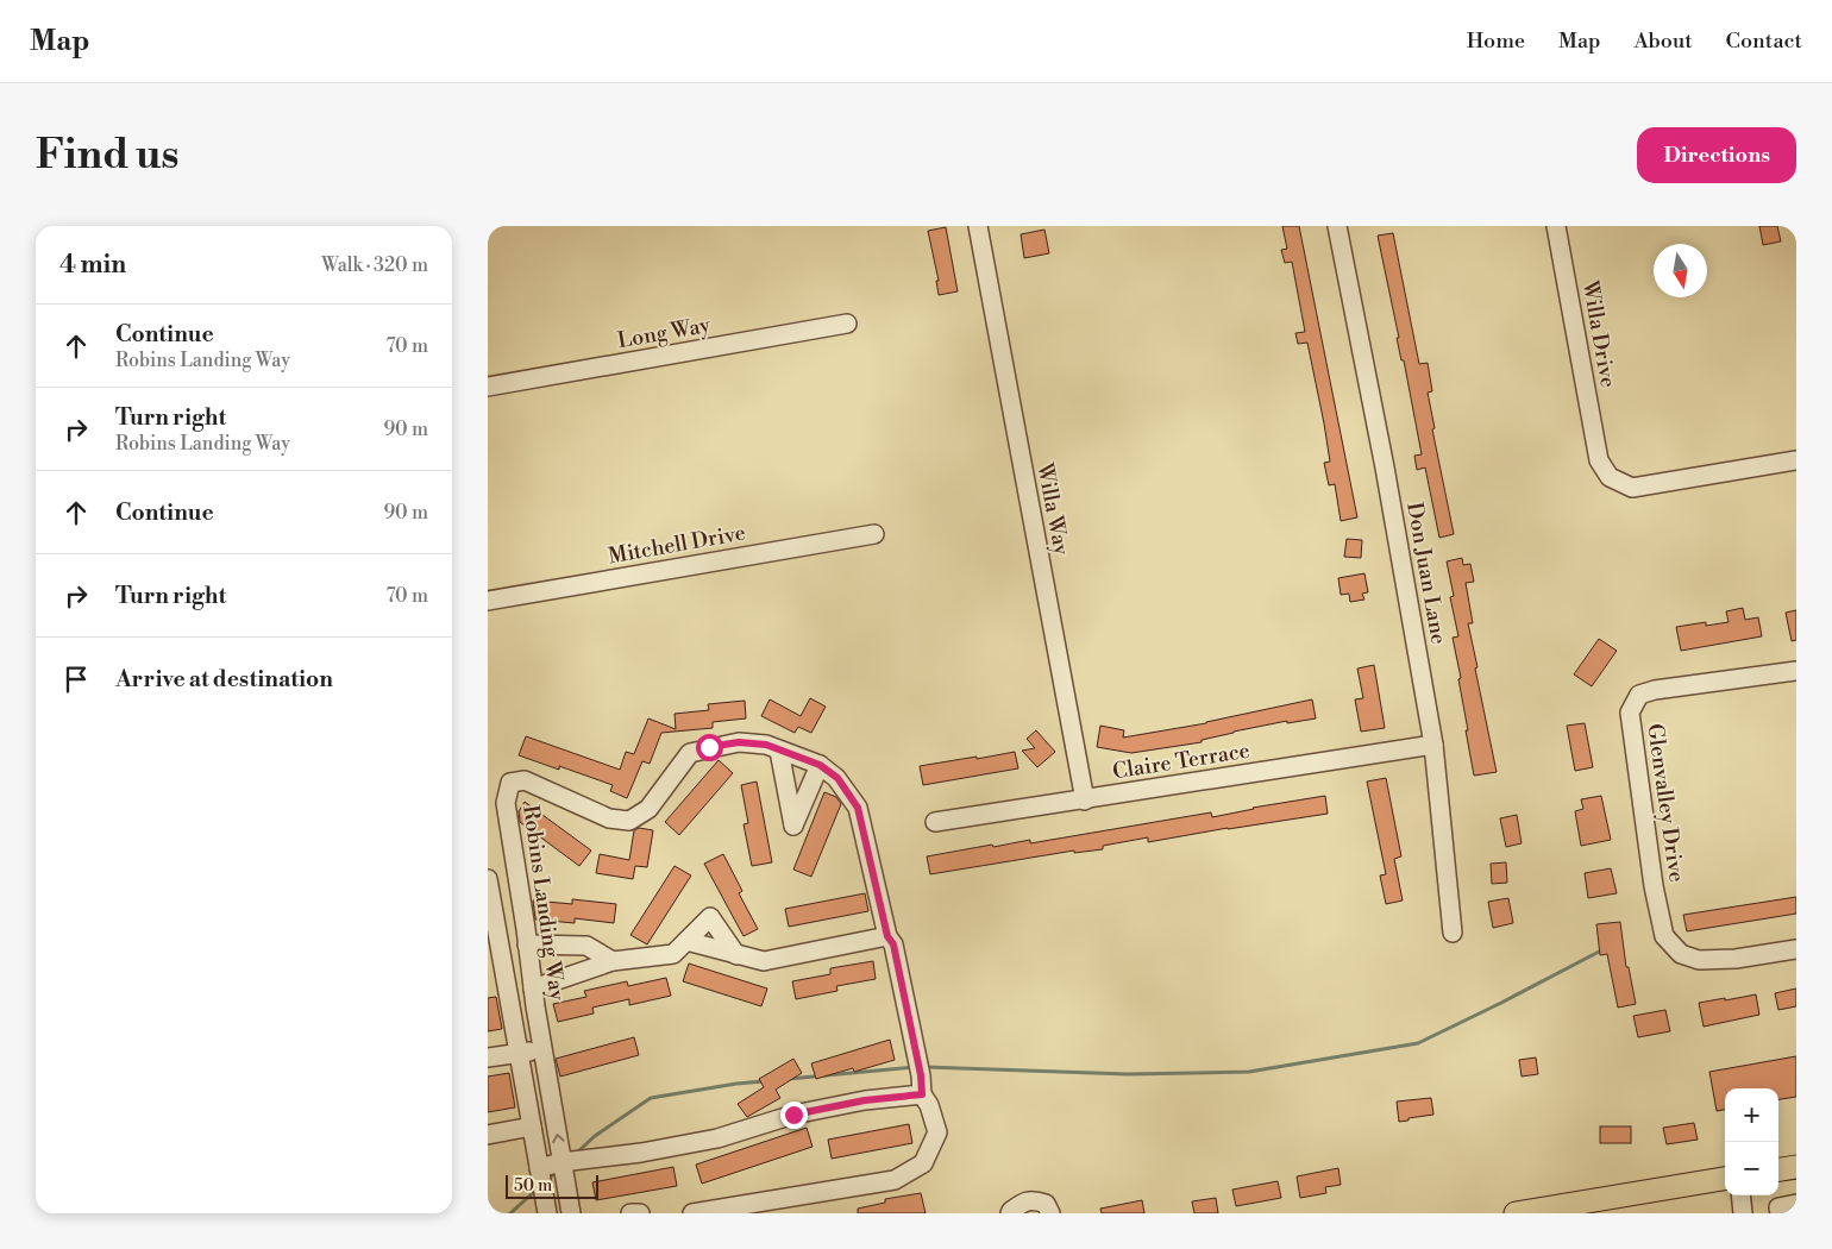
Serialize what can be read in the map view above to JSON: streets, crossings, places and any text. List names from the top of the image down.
{
  "streets": {
    "street": [
      "Long Way",
      "Willa Drive",
      "Willa Way",
      "Mitchell Drive",
      "Don Juan Lane",
      "Claire Terrace",
      "Glenvalley Drive",
      "Robins Landing Way"
    ]
  },
  "crossings": [
    ["Willa Way", "Claire Terrace"],
    ["Don Juan Lane", "Claire Terrace"]
  ],
  "scale_bar": "50 m",
  "north": "bottom",
  "page": {
    "header": "Map",
    "nav": [
      "Home",
      "Map",
      "About",
      "Contact"
    ],
    "buttons": "Directions",
    "title": "Find us",
    "heading": ["4 min", "Walk · 320 m"],
    "list": [
      ["Continue", "Robins Landing Way", "70 m"],
      ["Turn right", "Robins Landing Way", "90 m"],
      ["Continue", "90 m"],
      ["Turn right", "70 m"],
      "Arrive at destination"
    ],
    "map_buttons": ["+", "−"],
    "scale": "50 m"
  }
}
